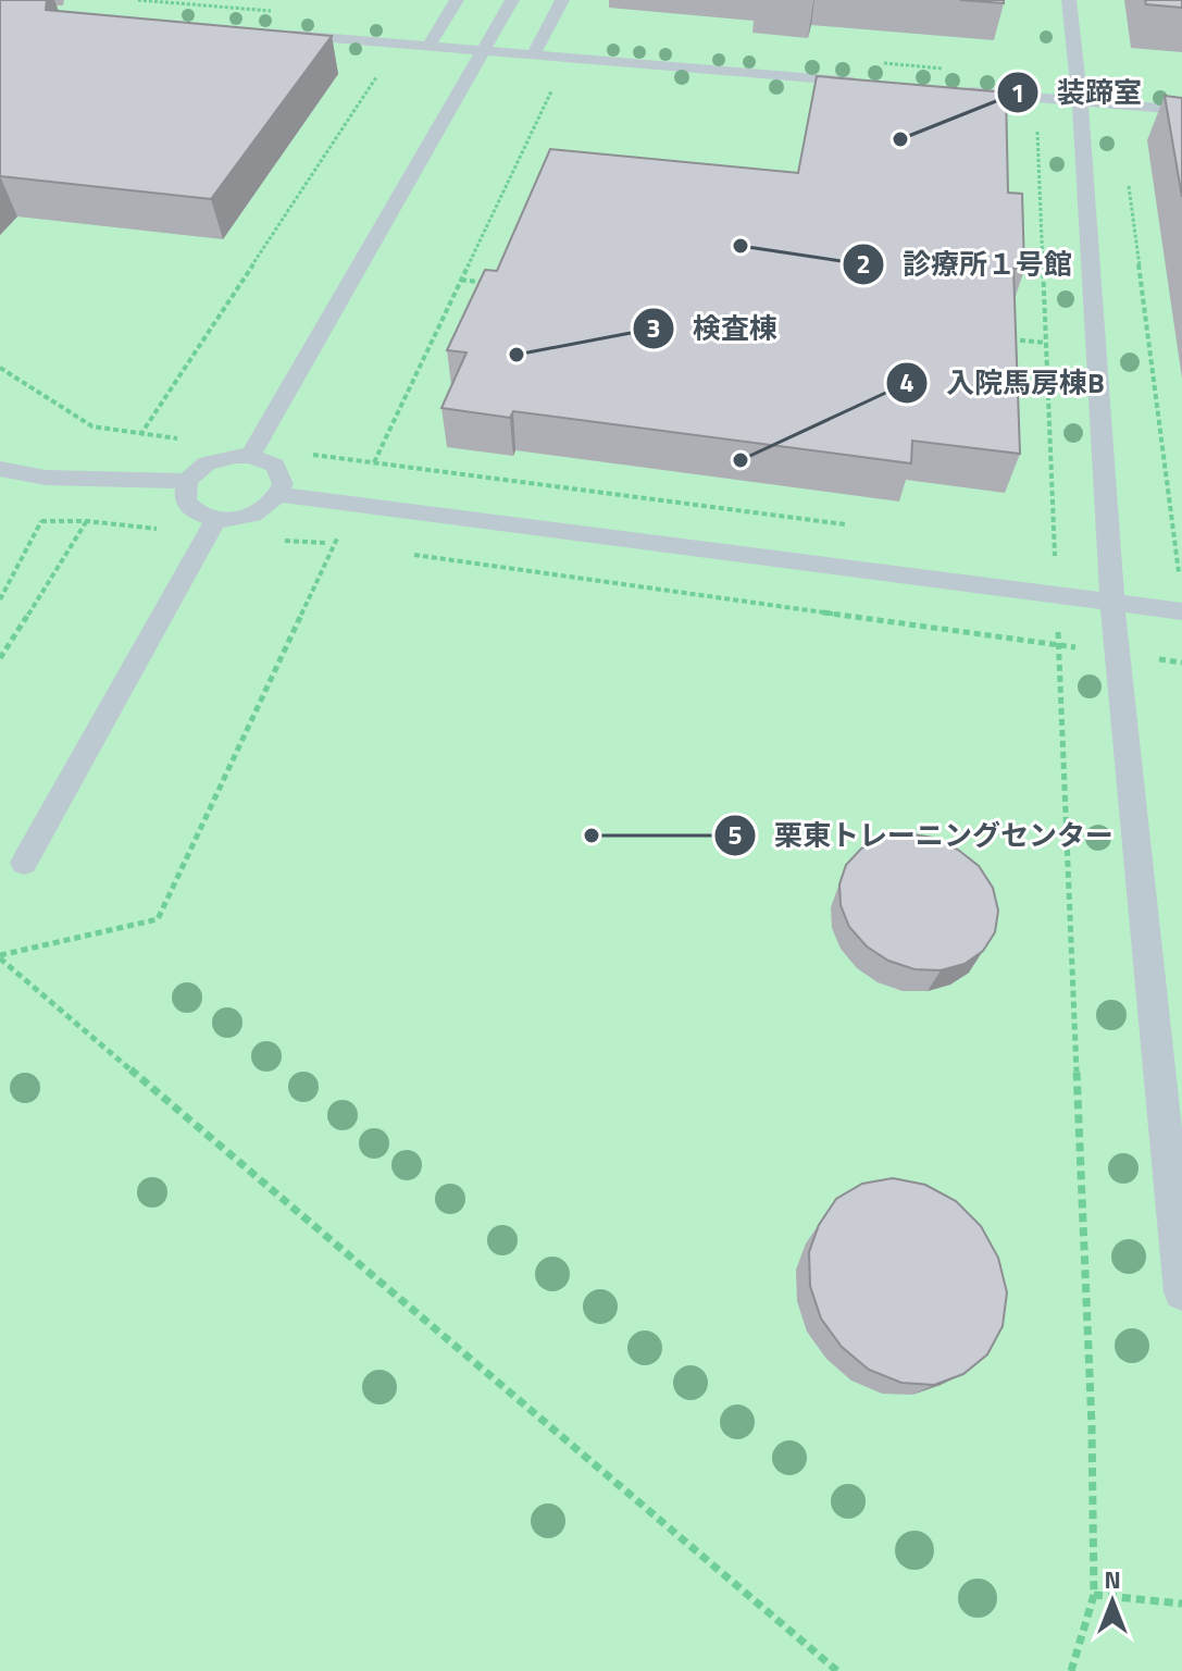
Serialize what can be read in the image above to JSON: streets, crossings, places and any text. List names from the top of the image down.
{
  "places": [
    "装蹄室",
    "診療所１号館",
    "検査棟",
    "入院馬房棟B",
    "栗東トレーニングセンター"
  ],
  "north": "top"
}
